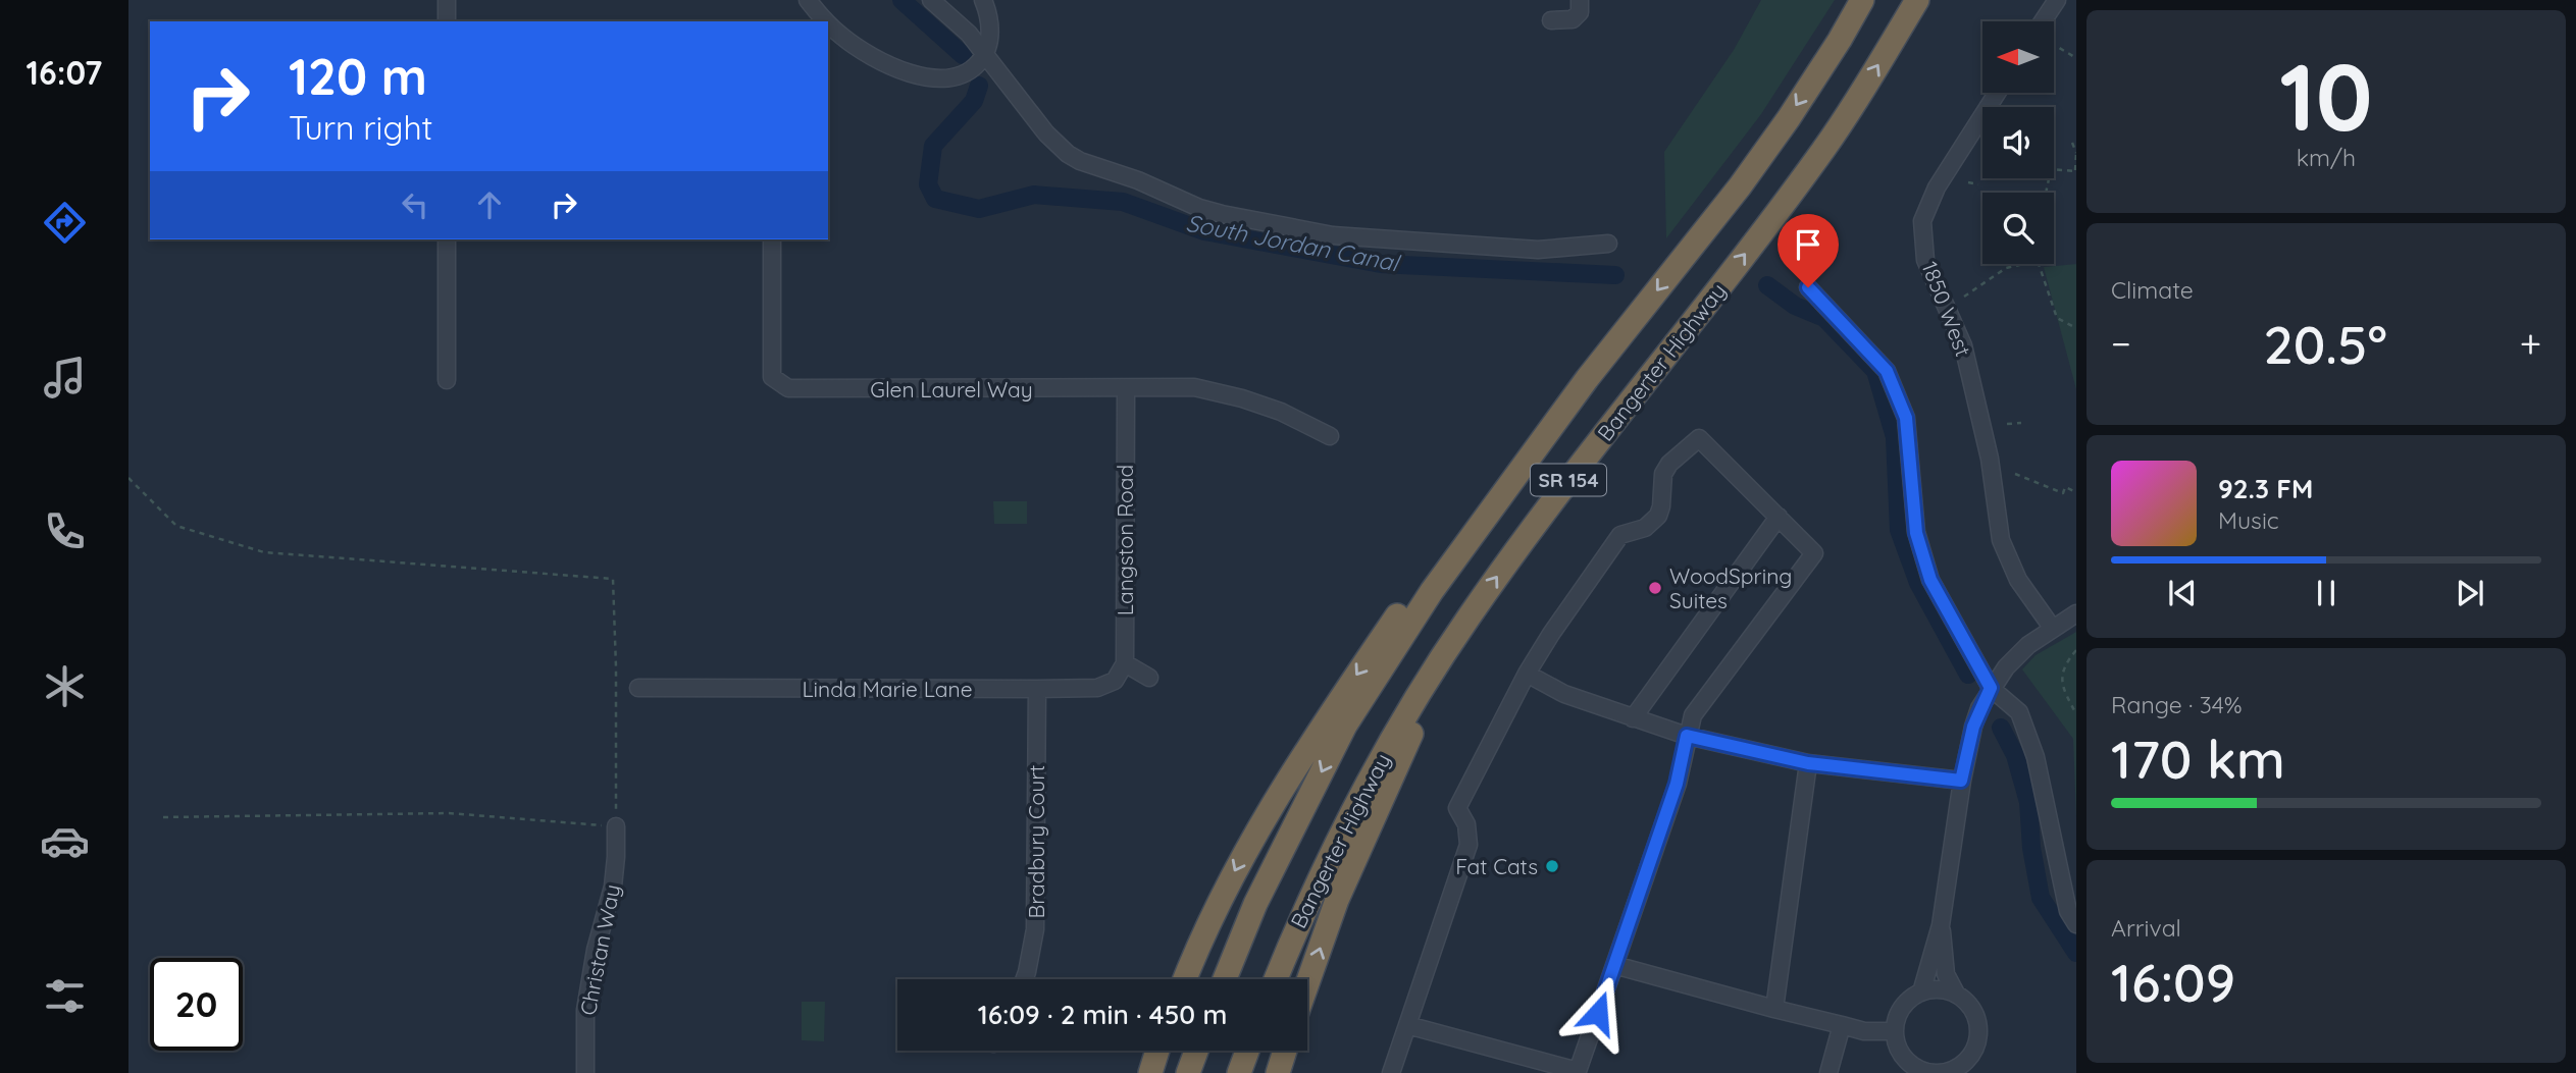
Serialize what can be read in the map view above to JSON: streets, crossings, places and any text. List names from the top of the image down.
{
  "streets": {
    "highway": ["Bangerter Highway", "SR 154"],
    "street": [
      "1850 West",
      "Glen Laurel Way",
      "Langston Road",
      "Linda Marie Lane",
      "Bradbury Court",
      "Christan Way"
    ]
  },
  "crossings": [
    ["Glen Laurel Way", "Langston Road"],
    ["Langston Road", "Linda Marie Lane"],
    ["Linda Marie Lane", "Bradbury Court"]
  ],
  "water": ["South Jordan Canal"],
  "places": ["WoodSpring Suites", "Fat Cats"],
  "north": "left",
  "page": {
    "tabs": "16:07",
    "tile": [
      ["10", "km/h"],
      "Climate",
      ["Range · 34%", "170 km"],
      ["Arrival", "16:09"]
    ],
    "turn": ["120 m", "Turn right"],
    "heat": ["−", "20.5°", "+"],
    "song": ["92.3 FM", "Music"],
    "limit": "20",
    "trip": "16:09 · 2 min · 450 m"
  }
}
